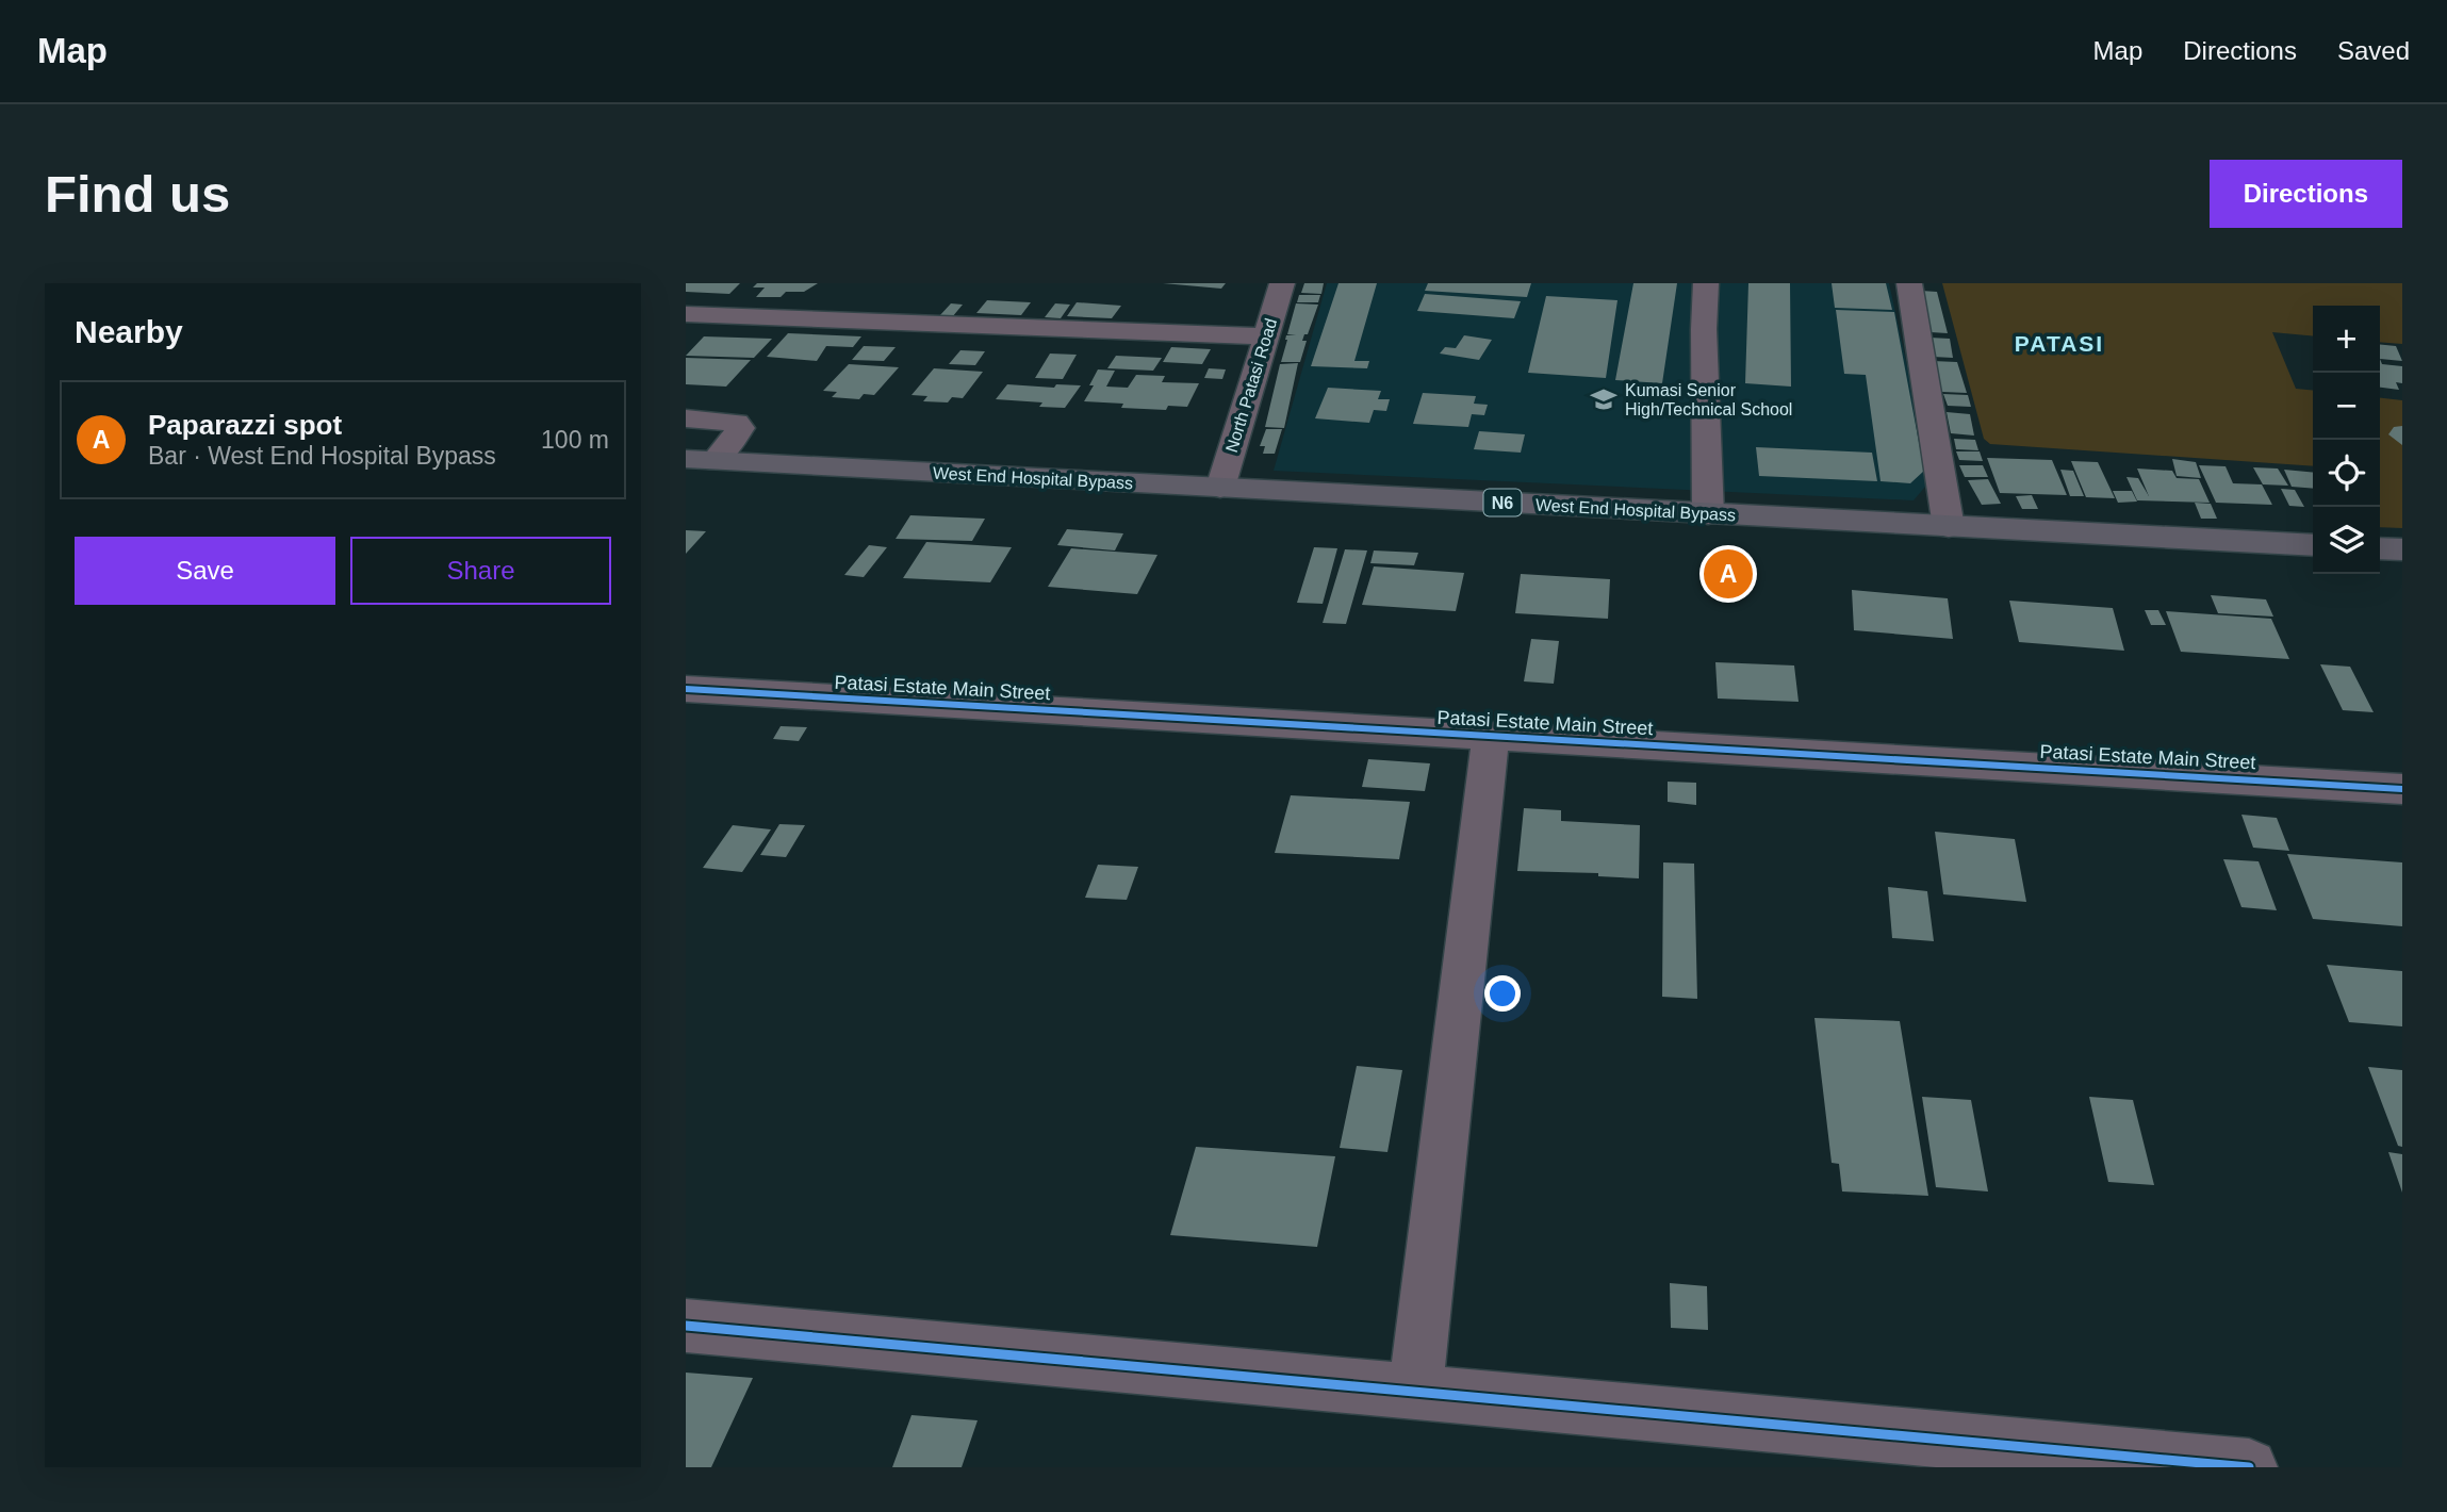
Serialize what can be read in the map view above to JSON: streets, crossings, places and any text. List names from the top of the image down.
{
  "streets": {
    "highway": ["West End Hospital Bypass", "N6"],
    "street": ["North Patasi Road", "Patasi Estate Main Street"]
  },
  "crossings": [
    ["North Patasi Road", "West End Hospital Bypass"]
  ],
  "districts": ["PATASI"],
  "places": {
    "school or university": ["Kumasi Senior High/Technical School"]
  },
  "page": {
    "header": "Map",
    "nav": ["Map", "Directions", "Saved"],
    "buttons": [
      "Directions",
      ["Save", "Share"]
    ],
    "title": "Find us",
    "heading": "Nearby",
    "map_buttons": ["+", "−"],
    "list": [
      {
        "mark": "A",
        "name": "Paparazzi spot",
        "note": "Bar · West End Hospital Bypass",
        "value": "100 m"
      }
    ],
    "pins": "A"
  }
}
